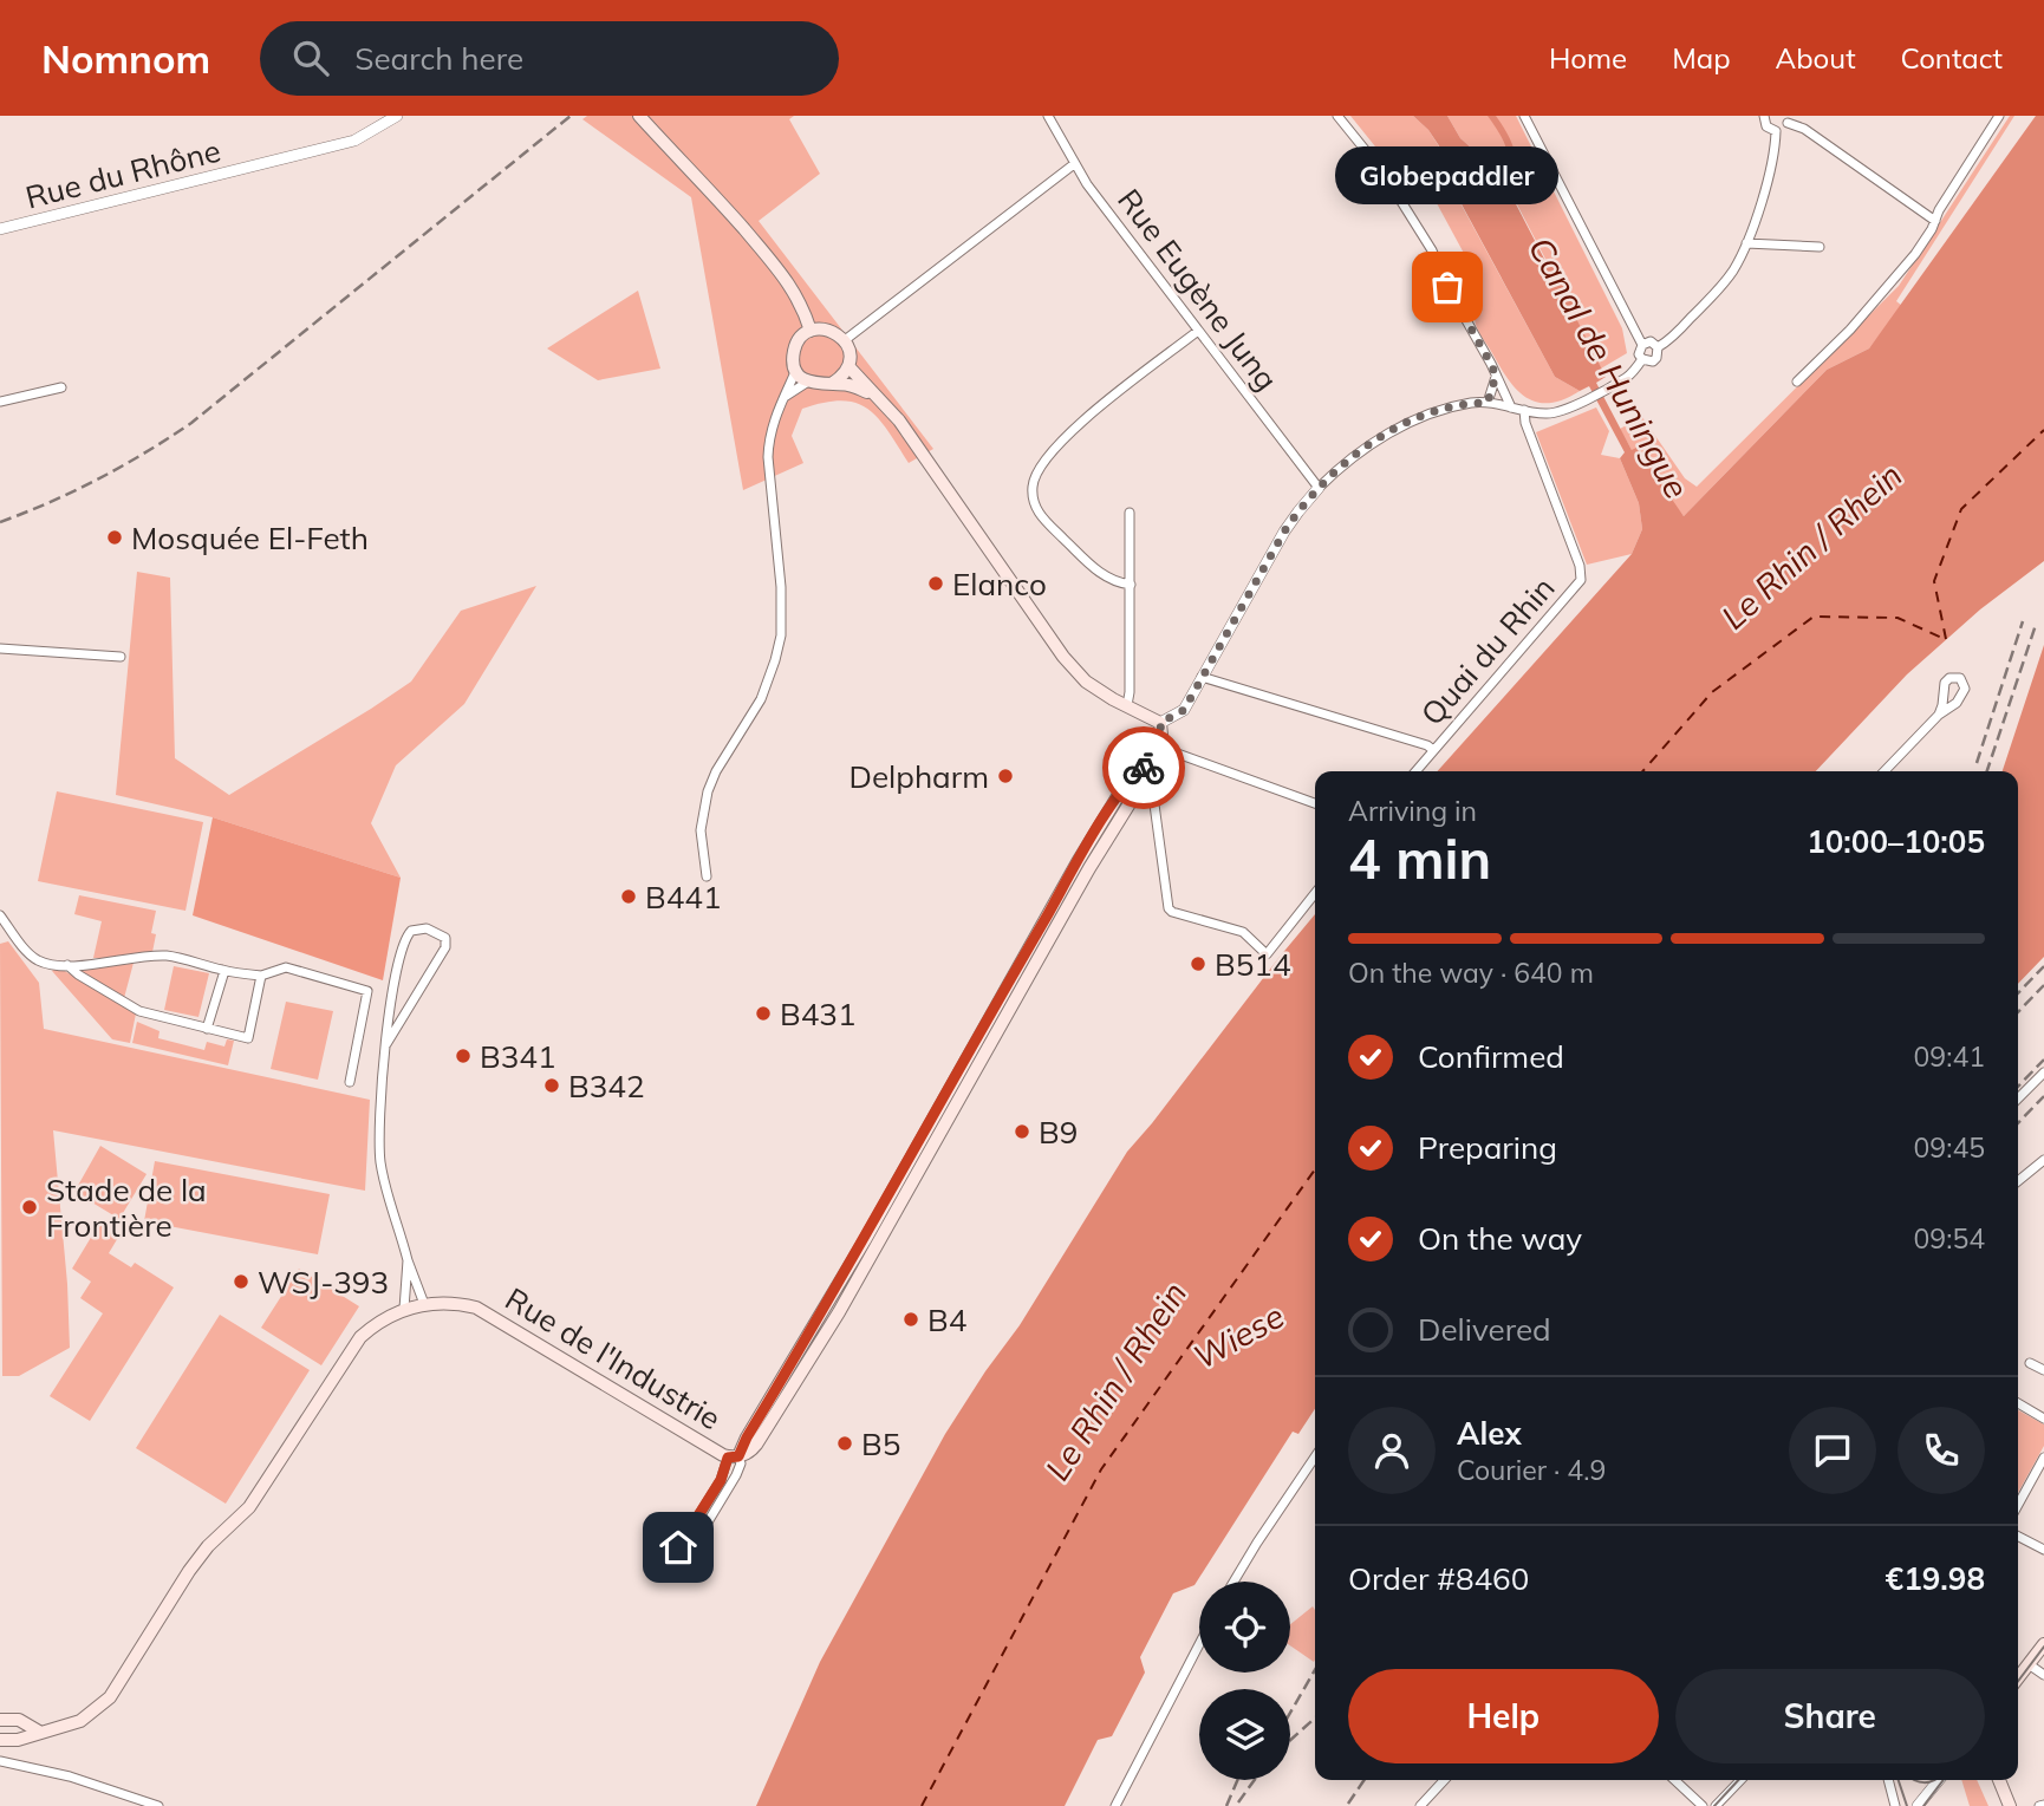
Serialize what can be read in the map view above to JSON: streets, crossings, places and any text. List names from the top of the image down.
{
  "streets": {
    "main road": ["Rue de l'Industrie"],
    "street": ["Rue du Rhône", "Rue Eugène Jung", "Quai du Rhin"]
  },
  "water": ["Canal de Huningue", "Le Rhin / Rhein", "Wiese"],
  "places": [
    "Globepaddler",
    "Mosquée El-Feth",
    "Elanco",
    "Delpharm",
    "B441",
    "B514",
    "B431",
    "B341",
    "B342",
    "B9",
    "Stade de la Frontière",
    "WSJ-393",
    "B4",
    "B5"
  ],
  "page": {
    "header": "Nomnom",
    "search": "Search here",
    "nav": [
      "Home",
      "Map",
      "About",
      "Contact"
    ],
    "bubble": "Globepaddler",
    "heading": ["4 min", "Arriving in", "10:00–10:05"],
    "panel": [
      "Alex",
      "Courier · 4.9",
      "Order #8460",
      "€19.98"
    ],
    "bar": "On the way · 640 m",
    "list": [
      ["Confirmed", "09:41"],
      ["Preparing", "09:45"],
      ["On the way", "09:54"],
      "Delivered"
    ],
    "buttons": ["Help", "Share"]
  }
}
